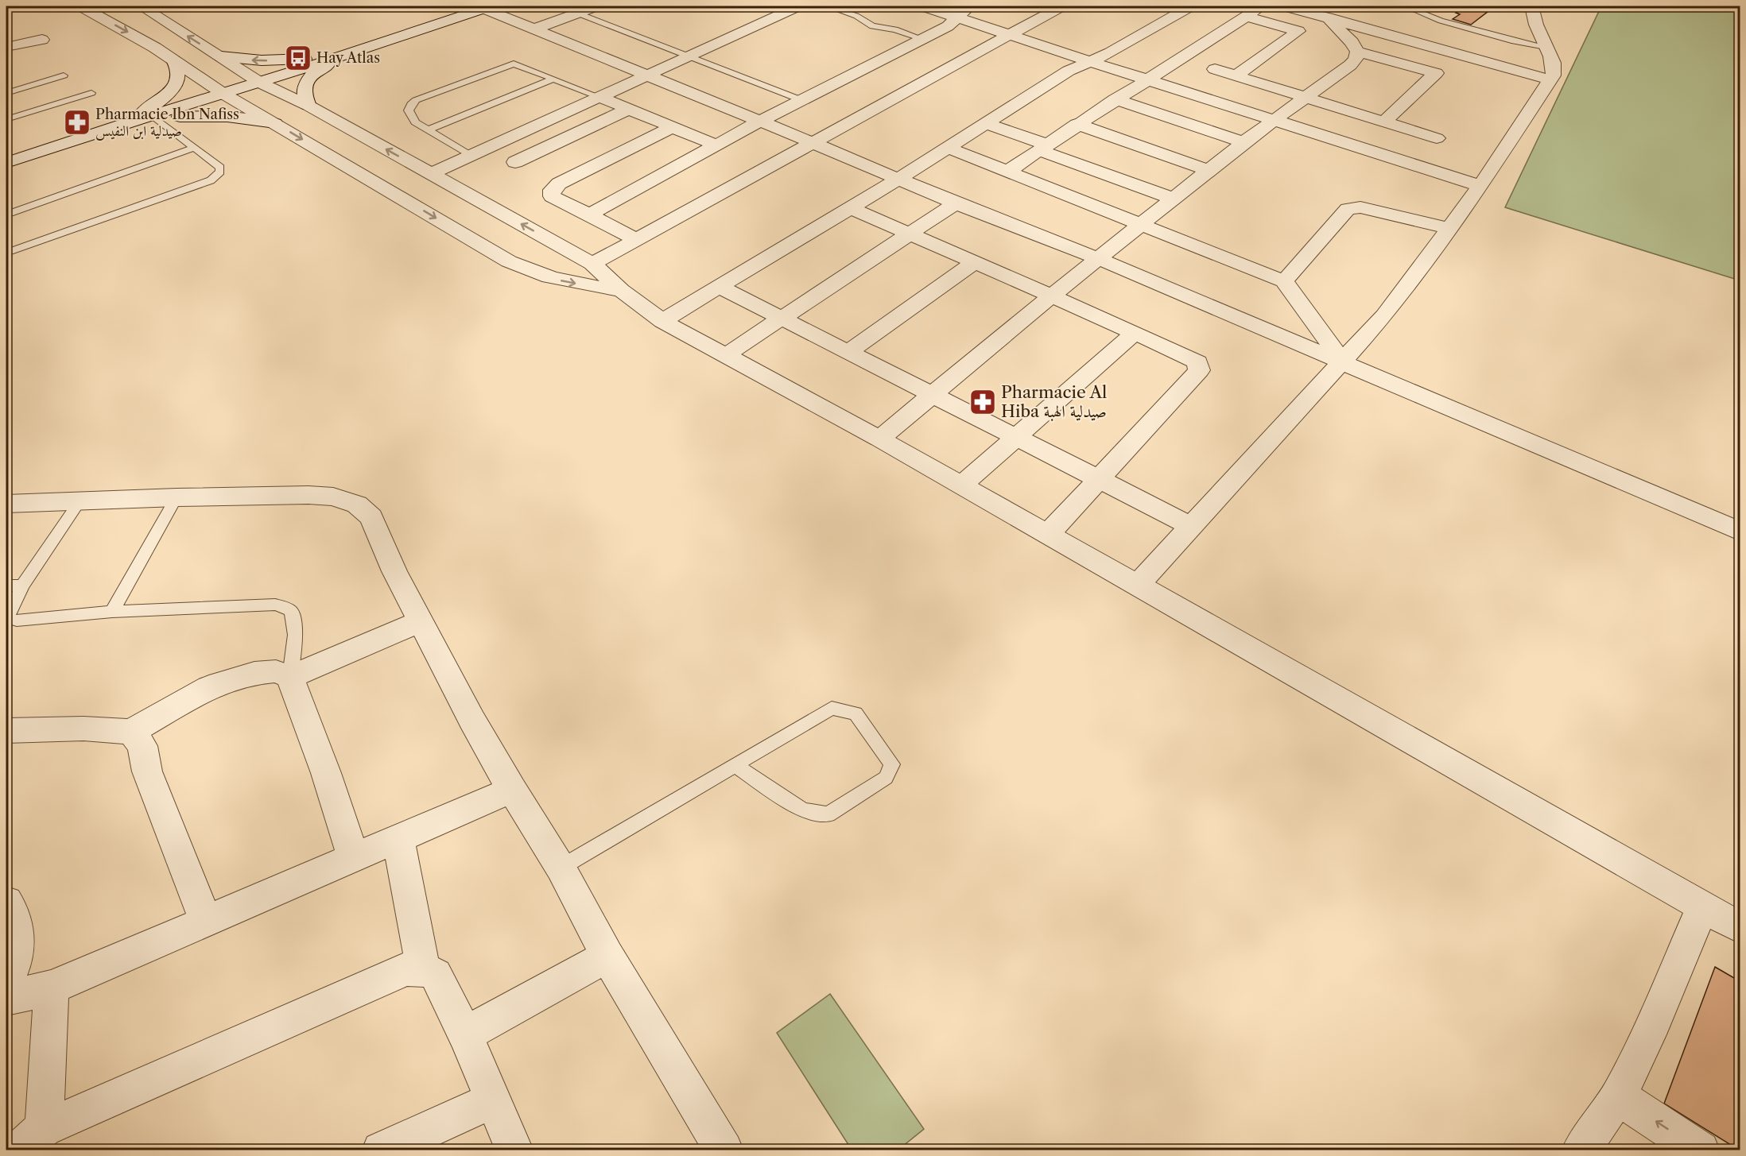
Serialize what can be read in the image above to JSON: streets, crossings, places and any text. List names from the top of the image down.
{
  "places": {
    "bus stop": ["Hay Atlas"],
    "pharmacy": ["Pharmacie Ibn Nafiss صيدلية ابن النفيس", "Pharmacie Al Hiba صيدلية الهبة"]
  }
}
